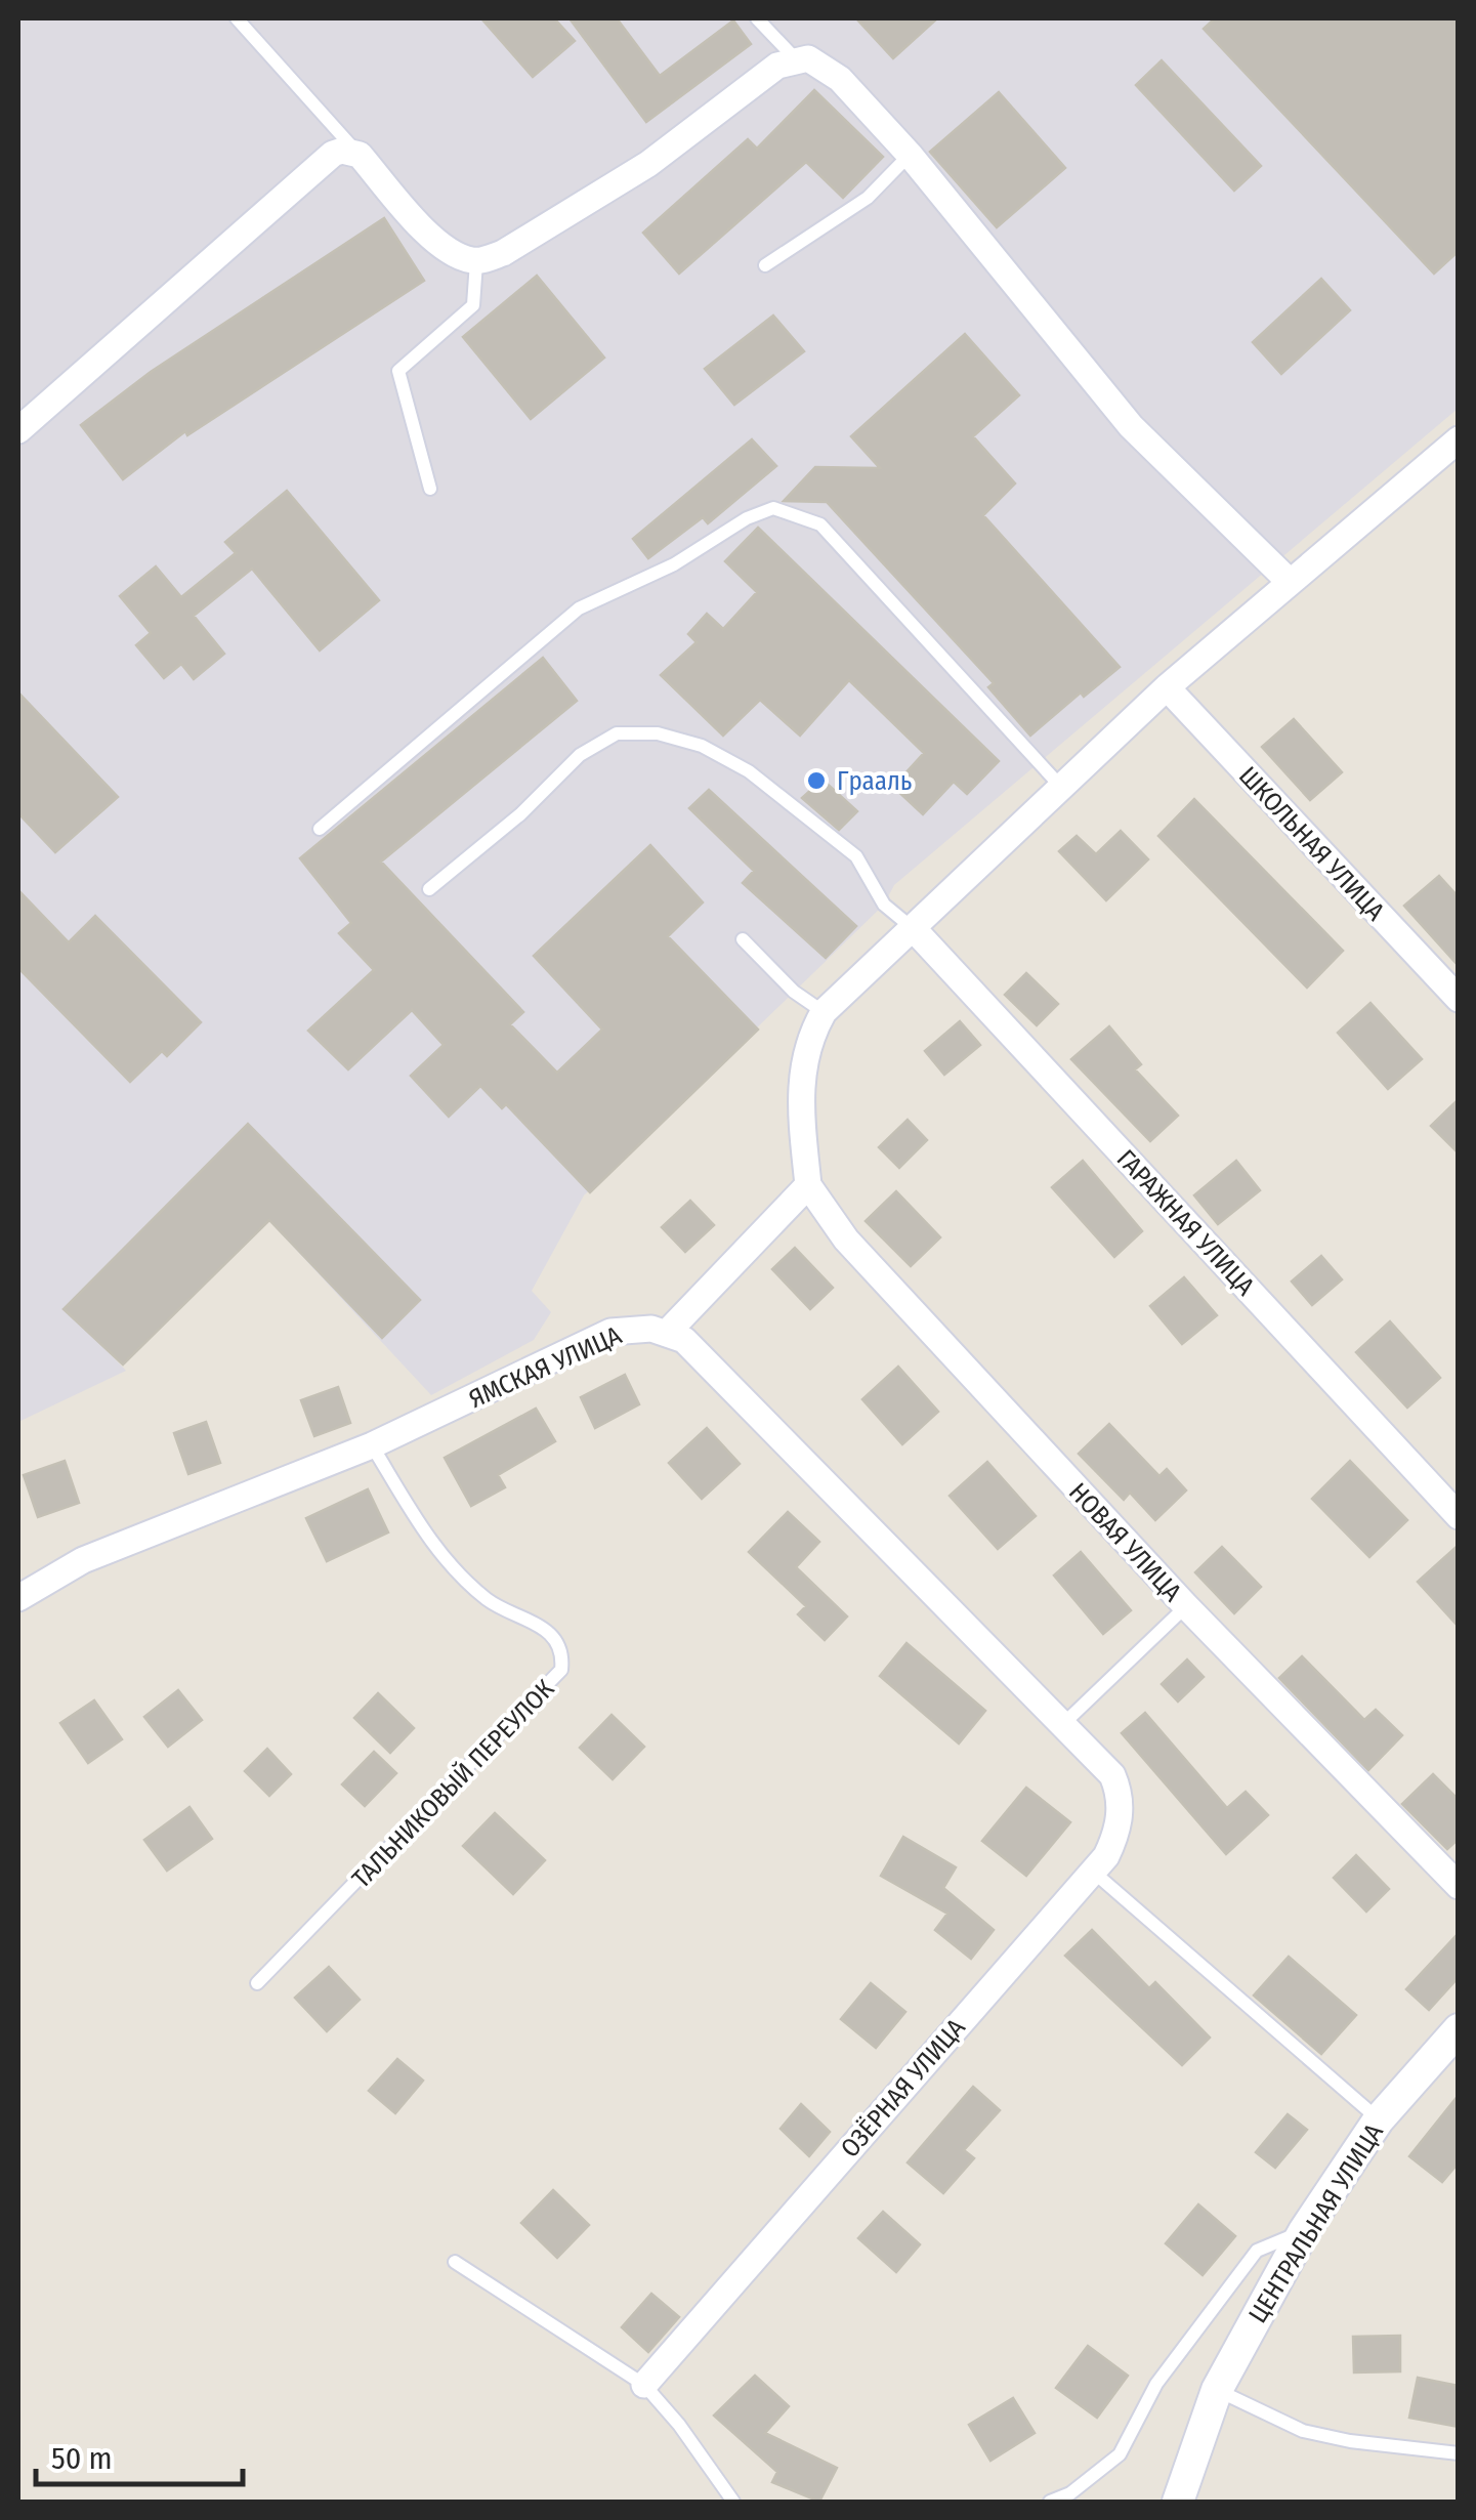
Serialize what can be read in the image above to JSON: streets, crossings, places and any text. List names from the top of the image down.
{
  "streets": {
    "street": [
      "ШКОЛЬНАЯ УЛИЦА",
      "ГАРАЖНАЯ УЛИЦА",
      "ЯМСКАЯ УЛИЦА",
      "НОВАЯ УЛИЦА",
      "ОЗЁРНАЯ УЛИЦА",
      "ЦЕНТРАЛЬНАЯ УЛИЦА"
    ],
    "lane": ["ТАЛЬНИКОВЫЙ ПЕРЕУЛОК"]
  },
  "crossings": [
    ["ЯМСКАЯ УЛИЦА", "ТАЛЬНИКОВЫЙ ПЕРЕУЛОК"]
  ],
  "places": ["Грааль"],
  "scale_bar": "50 m"
}
